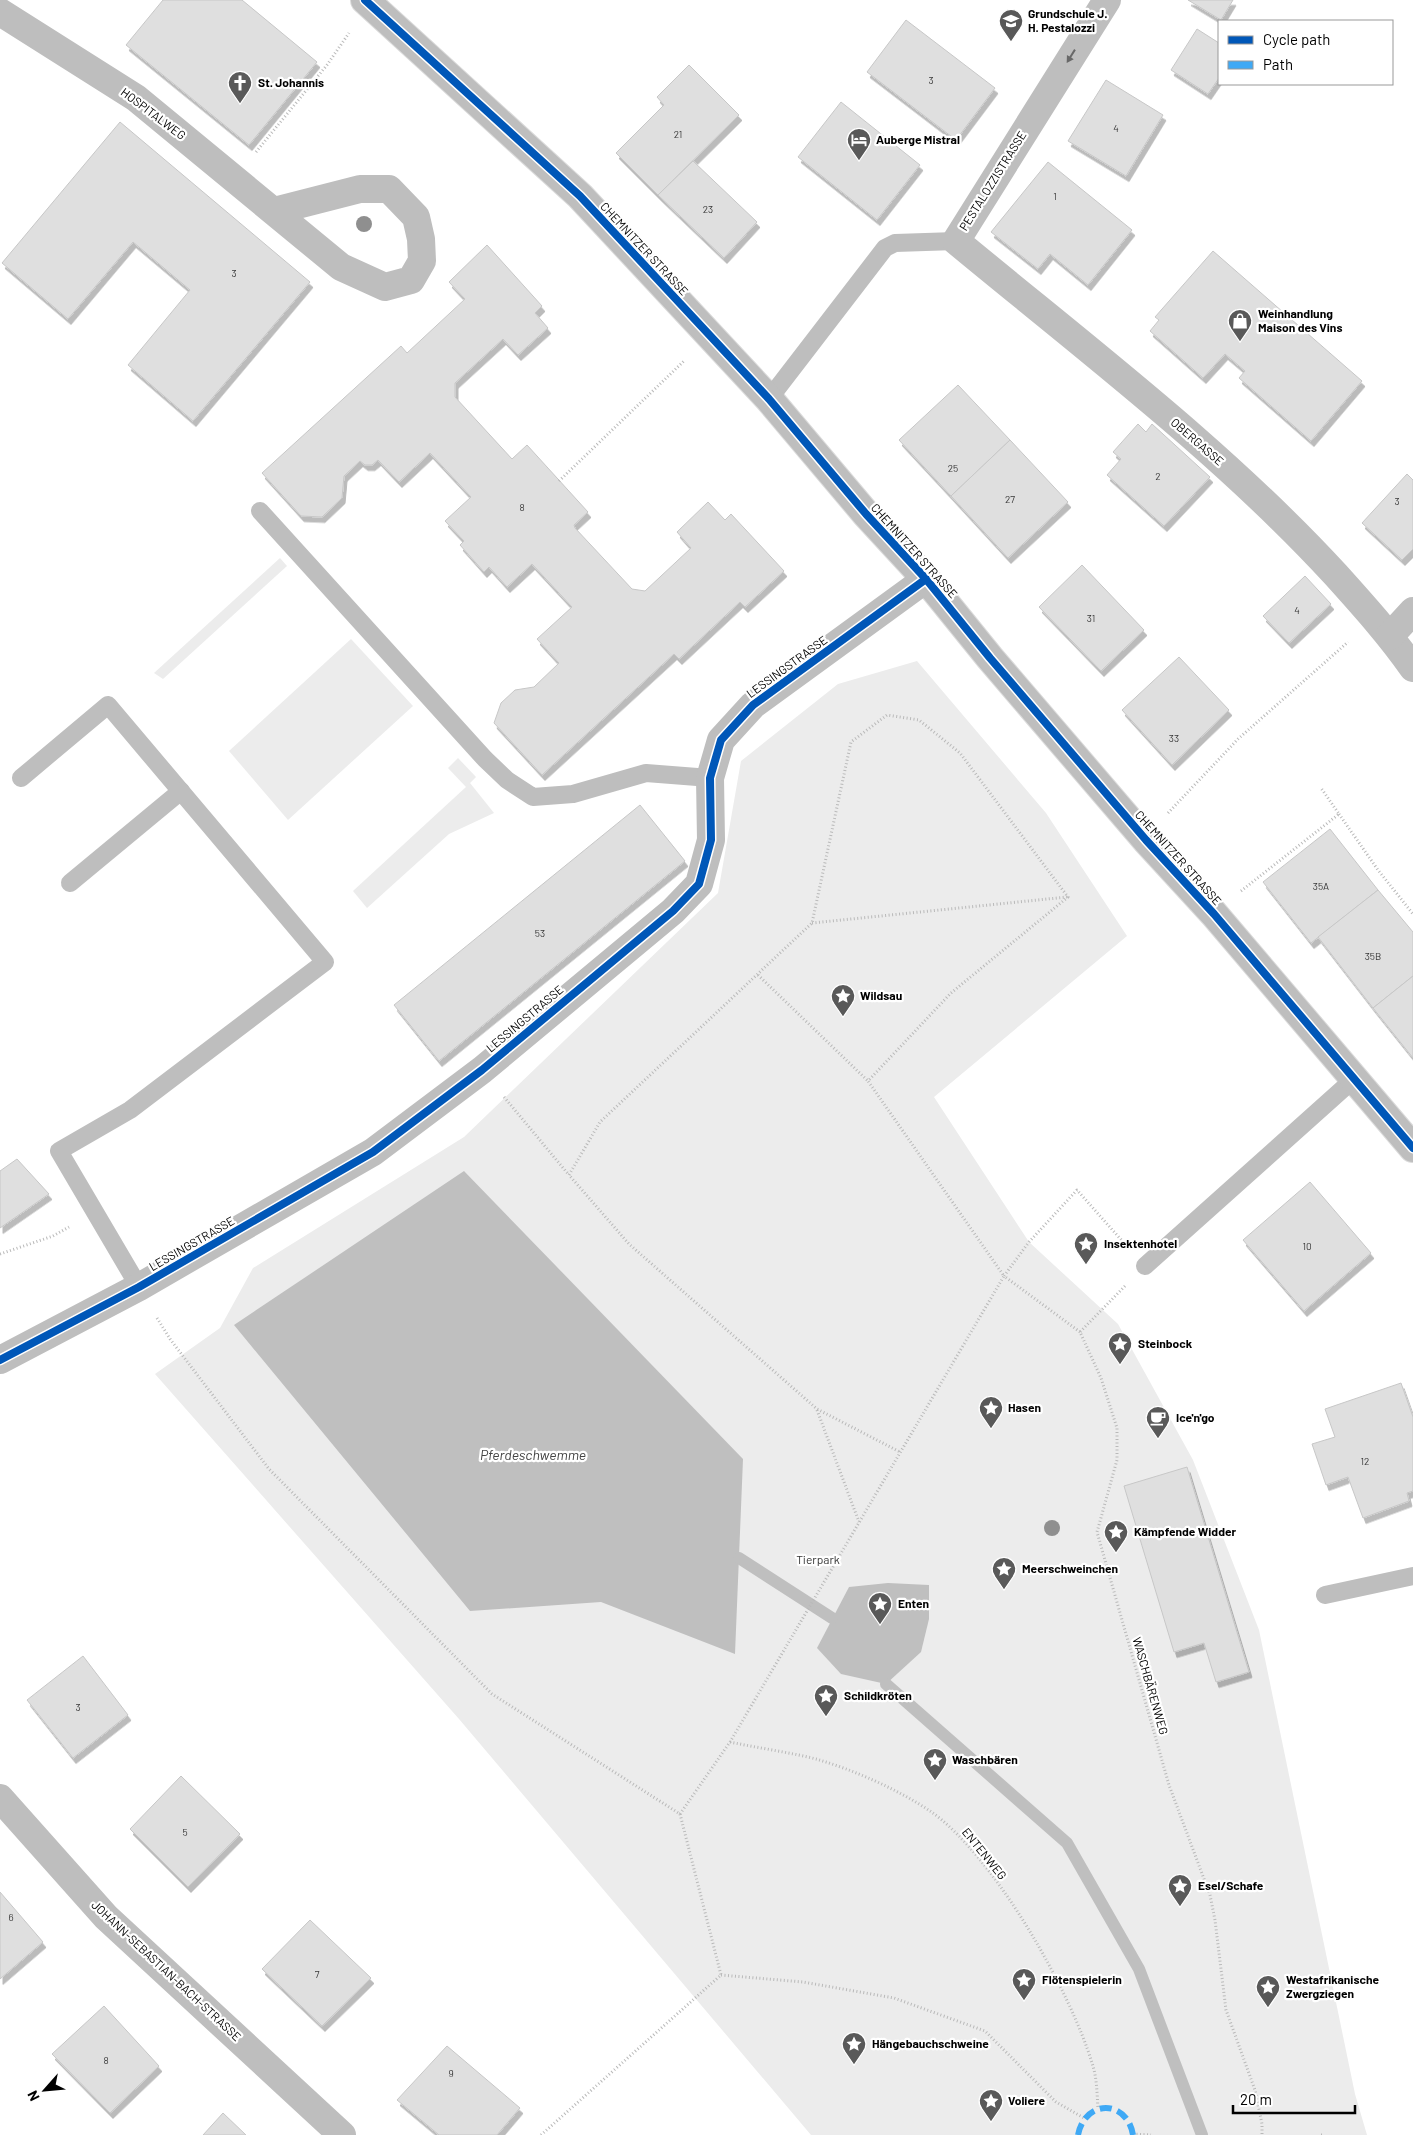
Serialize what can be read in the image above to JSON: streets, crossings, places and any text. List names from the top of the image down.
{
  "streets": {
    "street": [
      "HOSPITALWEG",
      "PESTALOZZISTRASSE",
      "CHEMNITZER STRASSE",
      "OBERGASSE",
      "LESSINGSTRASSE",
      "JOHANN-SEBASTIAN-BACH-STRASSE"
    ],
    "path": ["WASCHBÄRENWEG", "ENTENWEG"]
  },
  "crossings": [
    ["PESTALOZZISTRASSE", "CHEMNITZER STRASSE"],
    ["PESTALOZZISTRASSE", "OBERGASSE"],
    ["CHEMNITZER STRASSE", "LESSINGSTRASSE"]
  ],
  "one_way": ["PESTALOZZISTRASSE"],
  "water": ["Pferdeschwemme"],
  "parks": ["Tierpark"],
  "places": {
    "school or university": ["Grundschule J. H. Pestalozzi"],
    "church": ["St. Johannis"],
    "hotel": ["Auberge Mistral"],
    "shop": ["Weinhandlung Maison des Vins"],
    "place": [
      "Wildsau",
      "Insektenhotel",
      "Steinbock",
      "Hasen",
      "Kämpfende Widder",
      "Meerschweinchen",
      "Enten",
      "Schildkröten",
      "Waschbären",
      "Esel/Schafe",
      "Flötenspielerin",
      "Westafrikanische Zwergziegen",
      "Hängebauchschweine",
      "Voliere"
    ],
    "cafe": ["Ice'n'go"]
  },
  "house_numbers": [
    "3",
    "4",
    "21",
    "1",
    "23",
    "3",
    "25",
    "2",
    "27",
    "3",
    "8",
    "4",
    "31",
    "33",
    "35A",
    "53",
    "35B",
    "10",
    "12",
    "3",
    "5",
    "6",
    "7",
    "8",
    "9"
  ],
  "legend": ["Cycle path", "Path"],
  "scale_bar": "20 m",
  "north": "bottom left"
}
